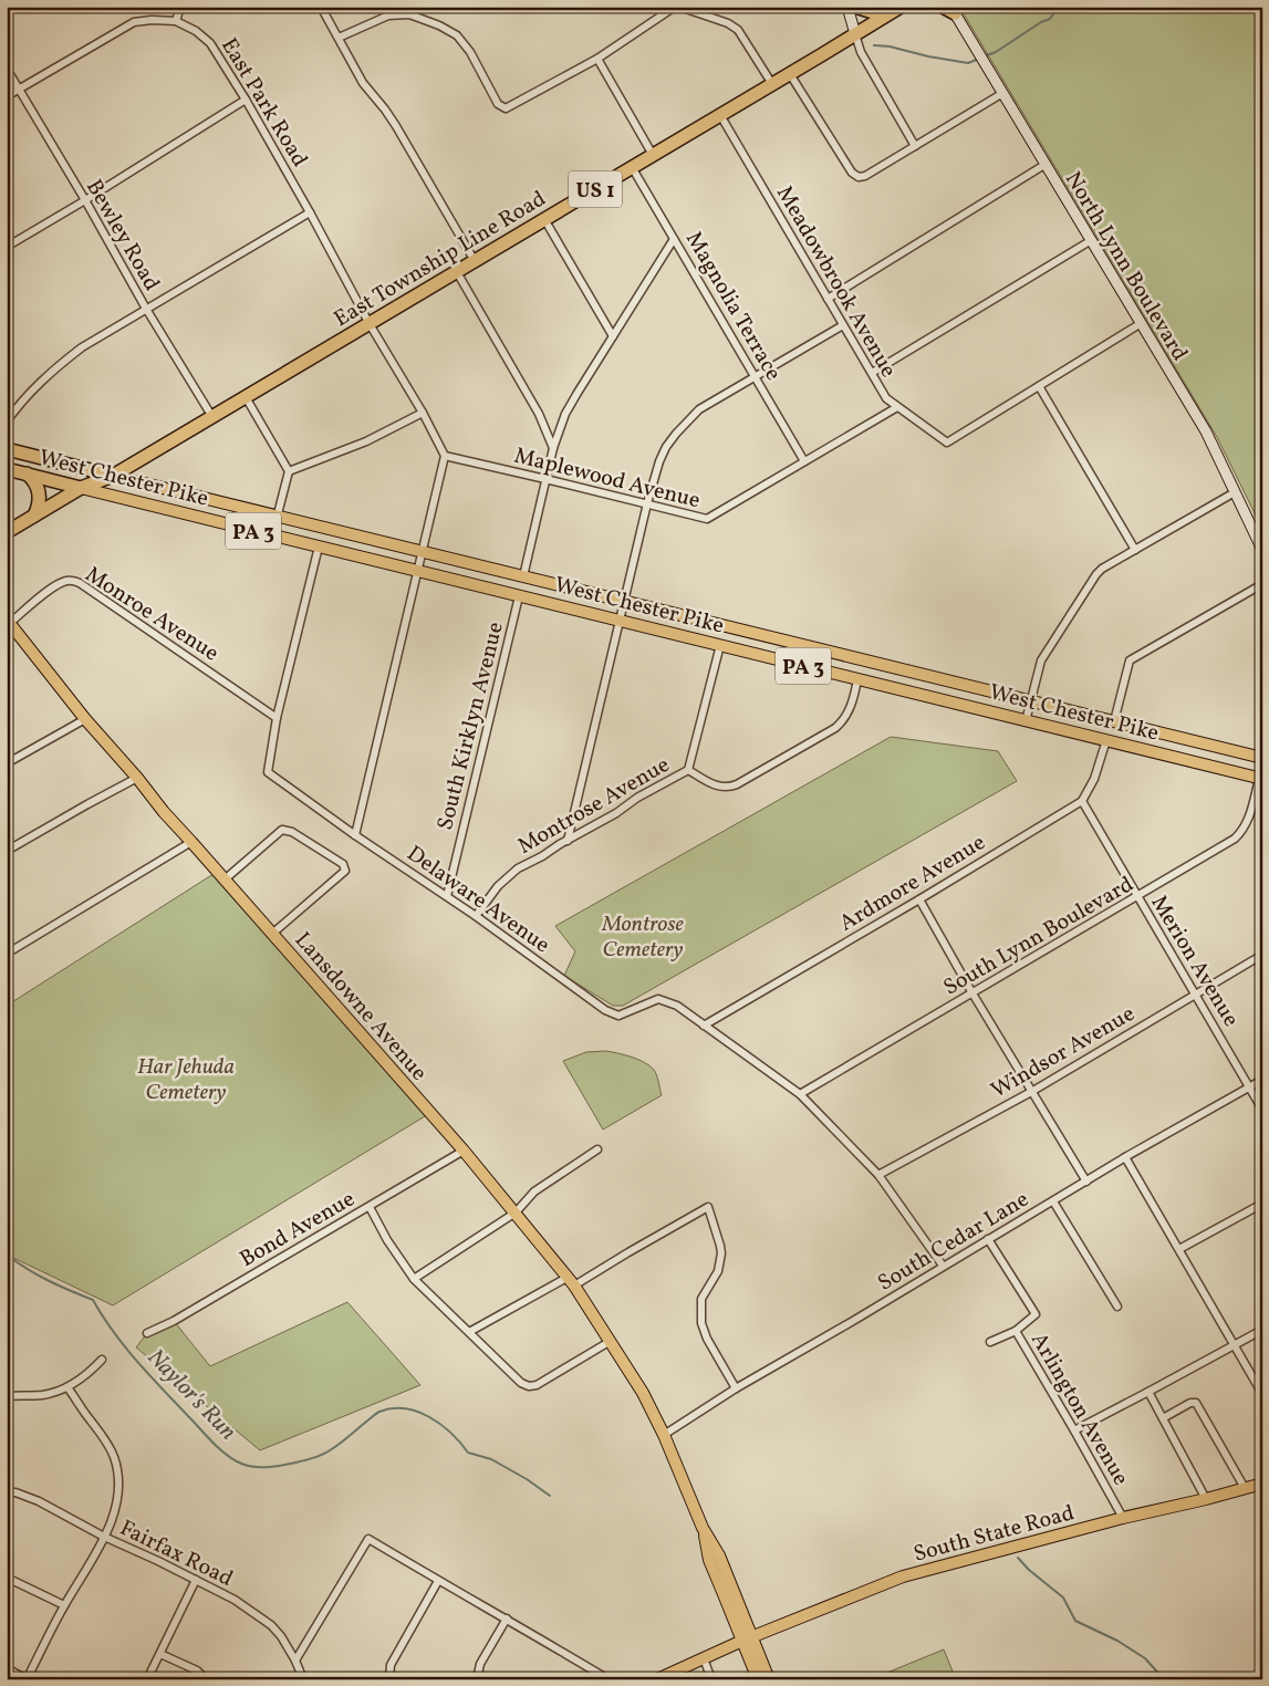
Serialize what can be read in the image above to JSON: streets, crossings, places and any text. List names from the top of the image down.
{
  "streets": {
    "highway": [
      "US 1",
      "East Township Line Road",
      "West Chester Pike",
      "PA 3"
    ],
    "main road": ["Lansdowne Avenue", "South State Road"],
    "street": [
      "East Park Road",
      "Bewley Road",
      "North Lynn Boulevard",
      "Meadowbrook Avenue",
      "Magnolia Terrace",
      "Maplewood Avenue",
      "Monroe Avenue",
      "South Kirklyn Avenue",
      "Montrose Avenue",
      "Ardmore Avenue",
      "Delaware Avenue",
      "South Lynn Boulevard",
      "Merion Avenue",
      "Windsor Avenue",
      "Bond Avenue",
      "South Cedar Lane",
      "Arlington Avenue",
      "Fairfax Road"
    ]
  },
  "crossings": [
    ["East Park Road", "East Township Line Road"],
    ["East Park Road", "Maplewood Avenue"],
    ["US 1", "East Township Line Road"],
    ["US 1", "West Chester Pike"],
    ["Bewley Road", "East Township Line Road"],
    ["East Township Line Road", "Meadowbrook Avenue"],
    ["East Township Line Road", "Magnolia Terrace"],
    ["East Township Line Road", "West Chester Pike"],
    ["Meadowbrook Avenue", "Maplewood Avenue"],
    ["Magnolia Terrace", "Maplewood Avenue"],
    ["West Chester Pike", "South Kirklyn Avenue"],
    ["West Chester Pike", "Montrose Avenue"],
    ["West Chester Pike", "South Lynn Boulevard"],
    ["Monroe Avenue", "Delaware Avenue"],
    ["Monroe Avenue", "Lansdowne Avenue"],
    ["South Kirklyn Avenue", "Delaware Avenue"],
    ["Montrose Avenue", "Delaware Avenue"],
    ["Ardmore Avenue", "Delaware Avenue"],
    ["Ardmore Avenue", "Merion Avenue"],
    ["South Lynn Boulevard", "Merion Avenue"],
    ["Merion Avenue", "Windsor Avenue"],
    ["Merion Avenue", "South Cedar Lane"],
    ["Lansdowne Avenue", "Bond Avenue"],
    ["Lansdowne Avenue", "South Cedar Lane"],
    ["Lansdowne Avenue", "South State Road"],
    ["South Cedar Lane", "Arlington Avenue"],
    ["Arlington Avenue", "South State Road"]
  ],
  "water": ["Naylor's Run"],
  "parks": ["Montrose Cemetery", "Har Jehuda Cemetery"]
}
